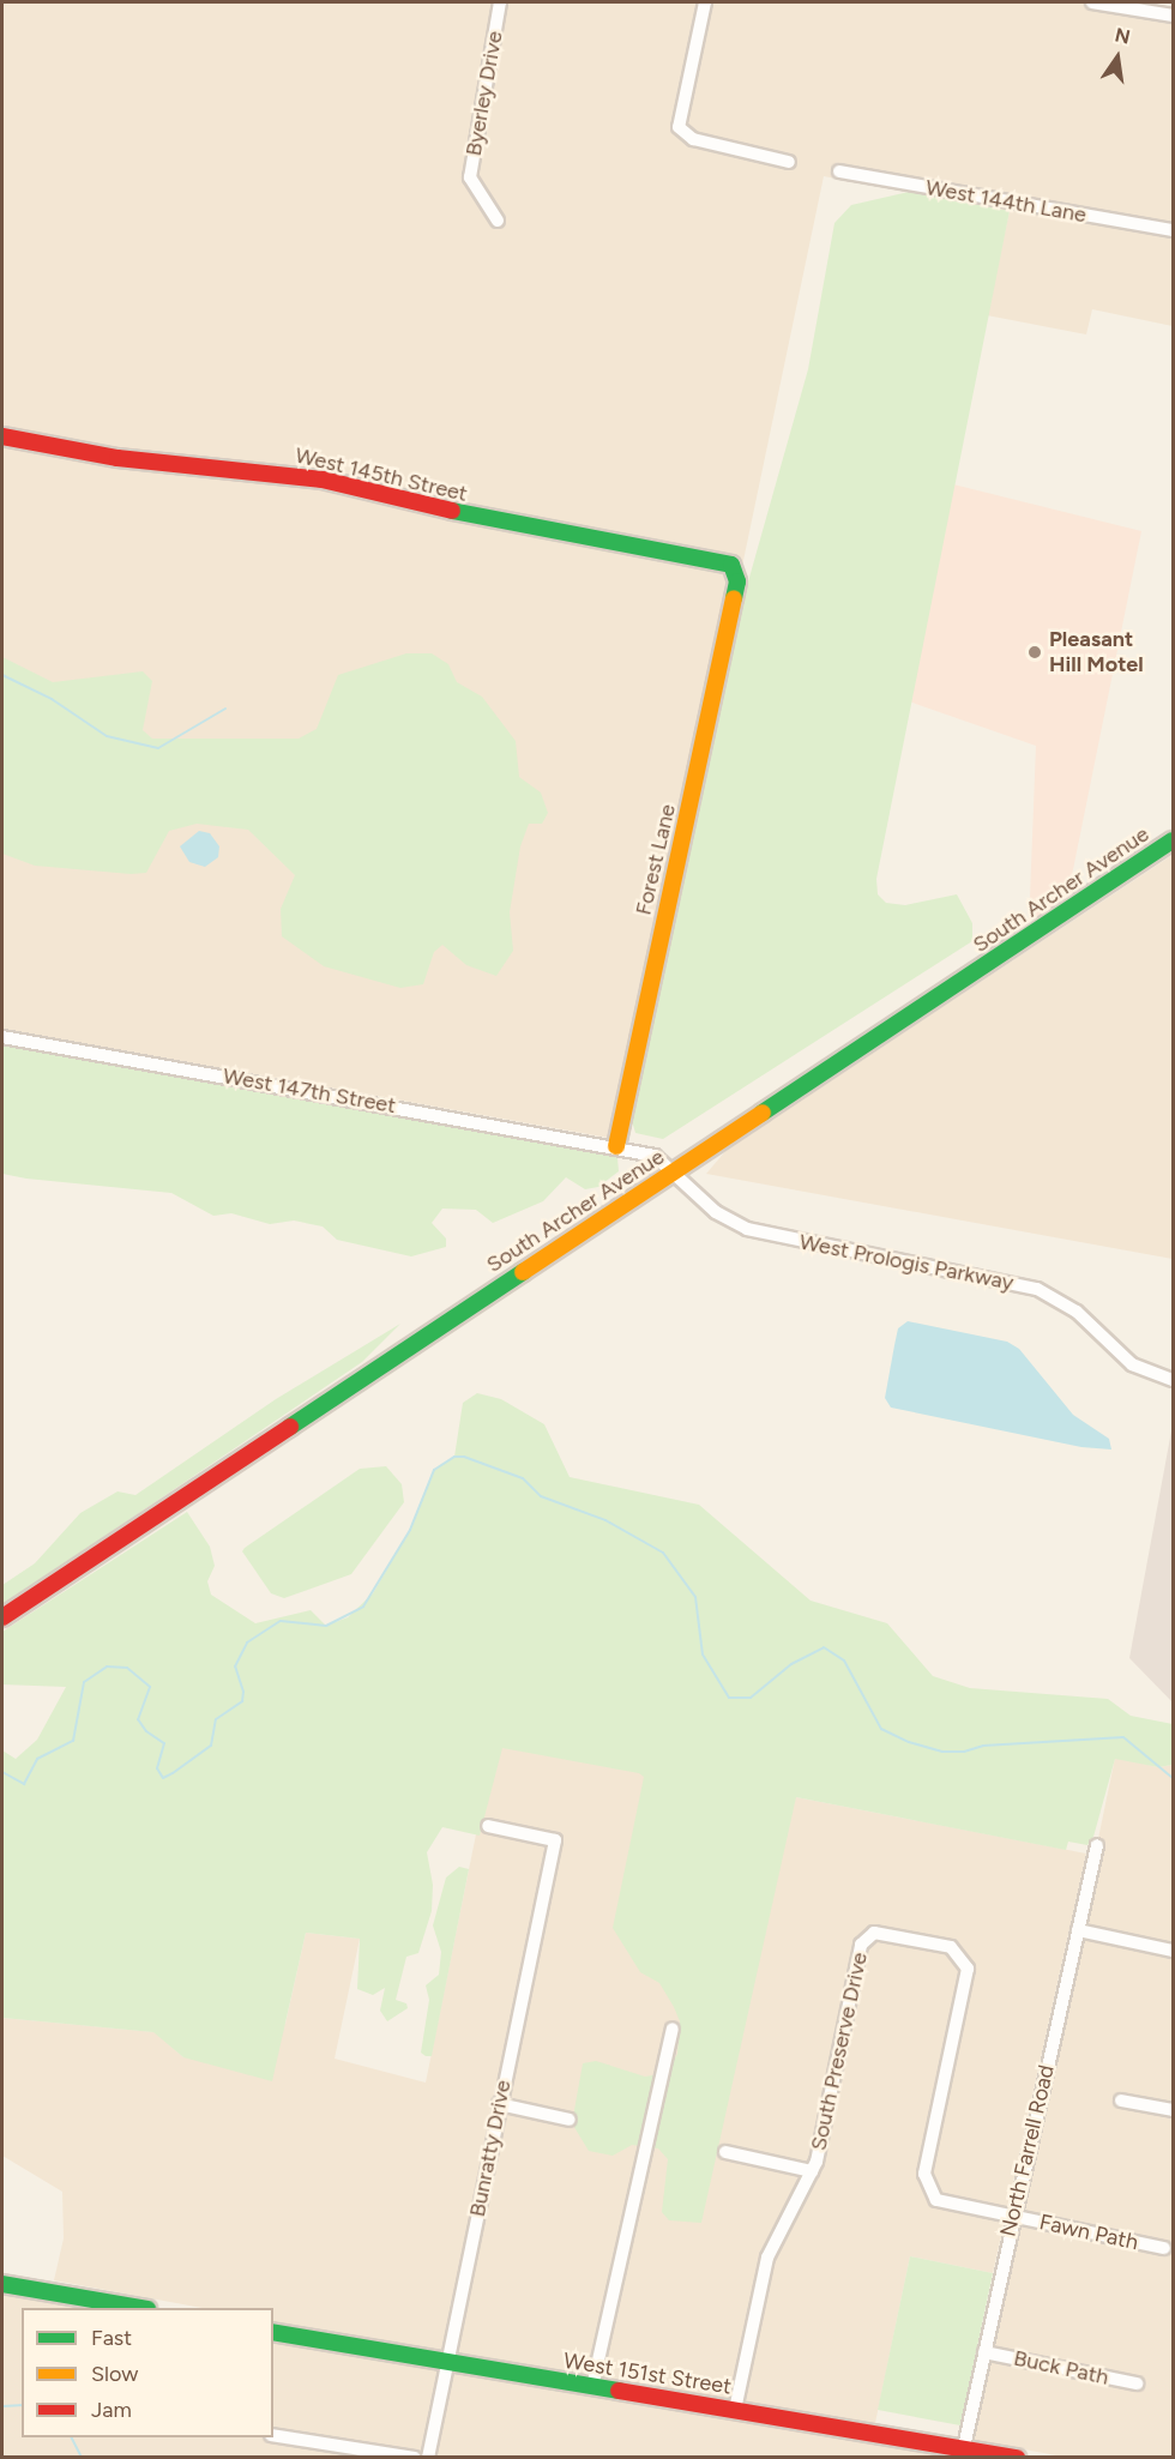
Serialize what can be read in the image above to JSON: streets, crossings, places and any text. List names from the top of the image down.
{
  "streets": {
    "street": [
      "Byerley Drive",
      "West 144th Lane",
      "West 145th Street",
      "Forest Lane",
      "South Archer Avenue",
      "West 147th Street",
      "West Prologis Parkway",
      "South Preserve Drive",
      "Bunratty Drive",
      "North Farrell Road",
      "Fawn Path",
      "Buck Path",
      "West 151st Street"
    ]
  },
  "crossings": [
    ["West 145th Street", "Forest Lane"],
    ["Forest Lane", "West 147th Street"],
    ["South Archer Avenue", "West 147th Street"],
    ["South Archer Avenue", "West Prologis Parkway"],
    ["West 147th Street", "West Prologis Parkway"],
    ["South Preserve Drive", "North Farrell Road"],
    ["South Preserve Drive", "Fawn Path"],
    ["South Preserve Drive", "West 151st Street"],
    ["Bunratty Drive", "West 151st Street"],
    ["North Farrell Road", "Fawn Path"],
    ["North Farrell Road", "Buck Path"],
    ["North Farrell Road", "West 151st Street"]
  ],
  "places": ["Pleasant Hill Motel"],
  "legend": ["Fast", "Slow", "Jam"],
  "north": "top"
}
